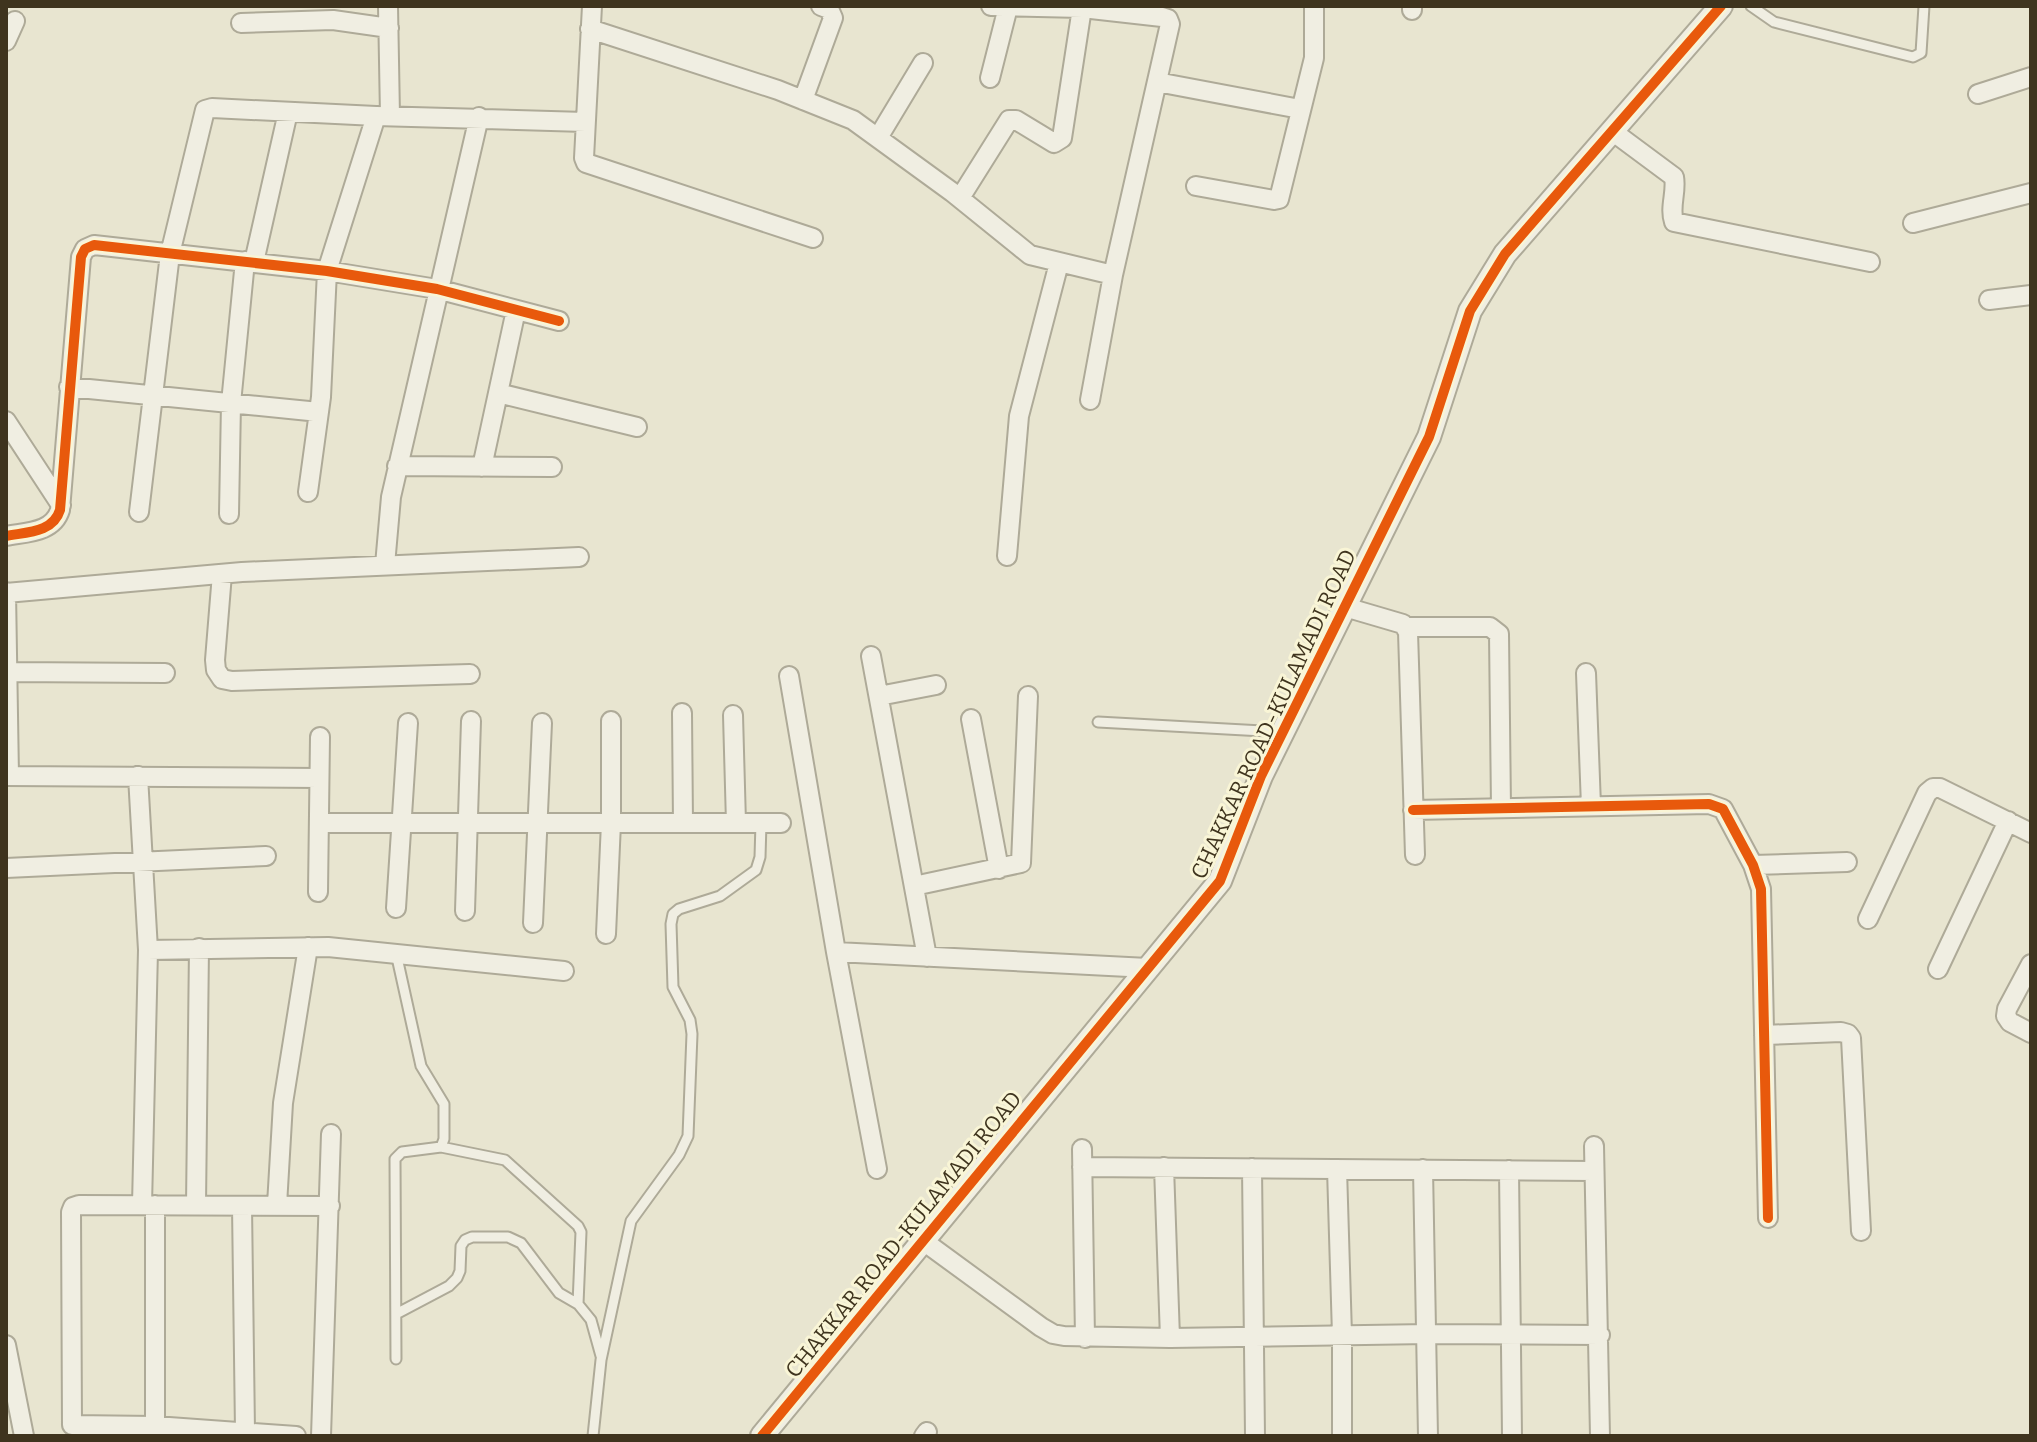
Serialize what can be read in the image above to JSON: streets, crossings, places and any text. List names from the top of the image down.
{
  "streets": {
    "street": ["CHAKKAR ROAD-KULAMADI ROAD"]
  }
}
